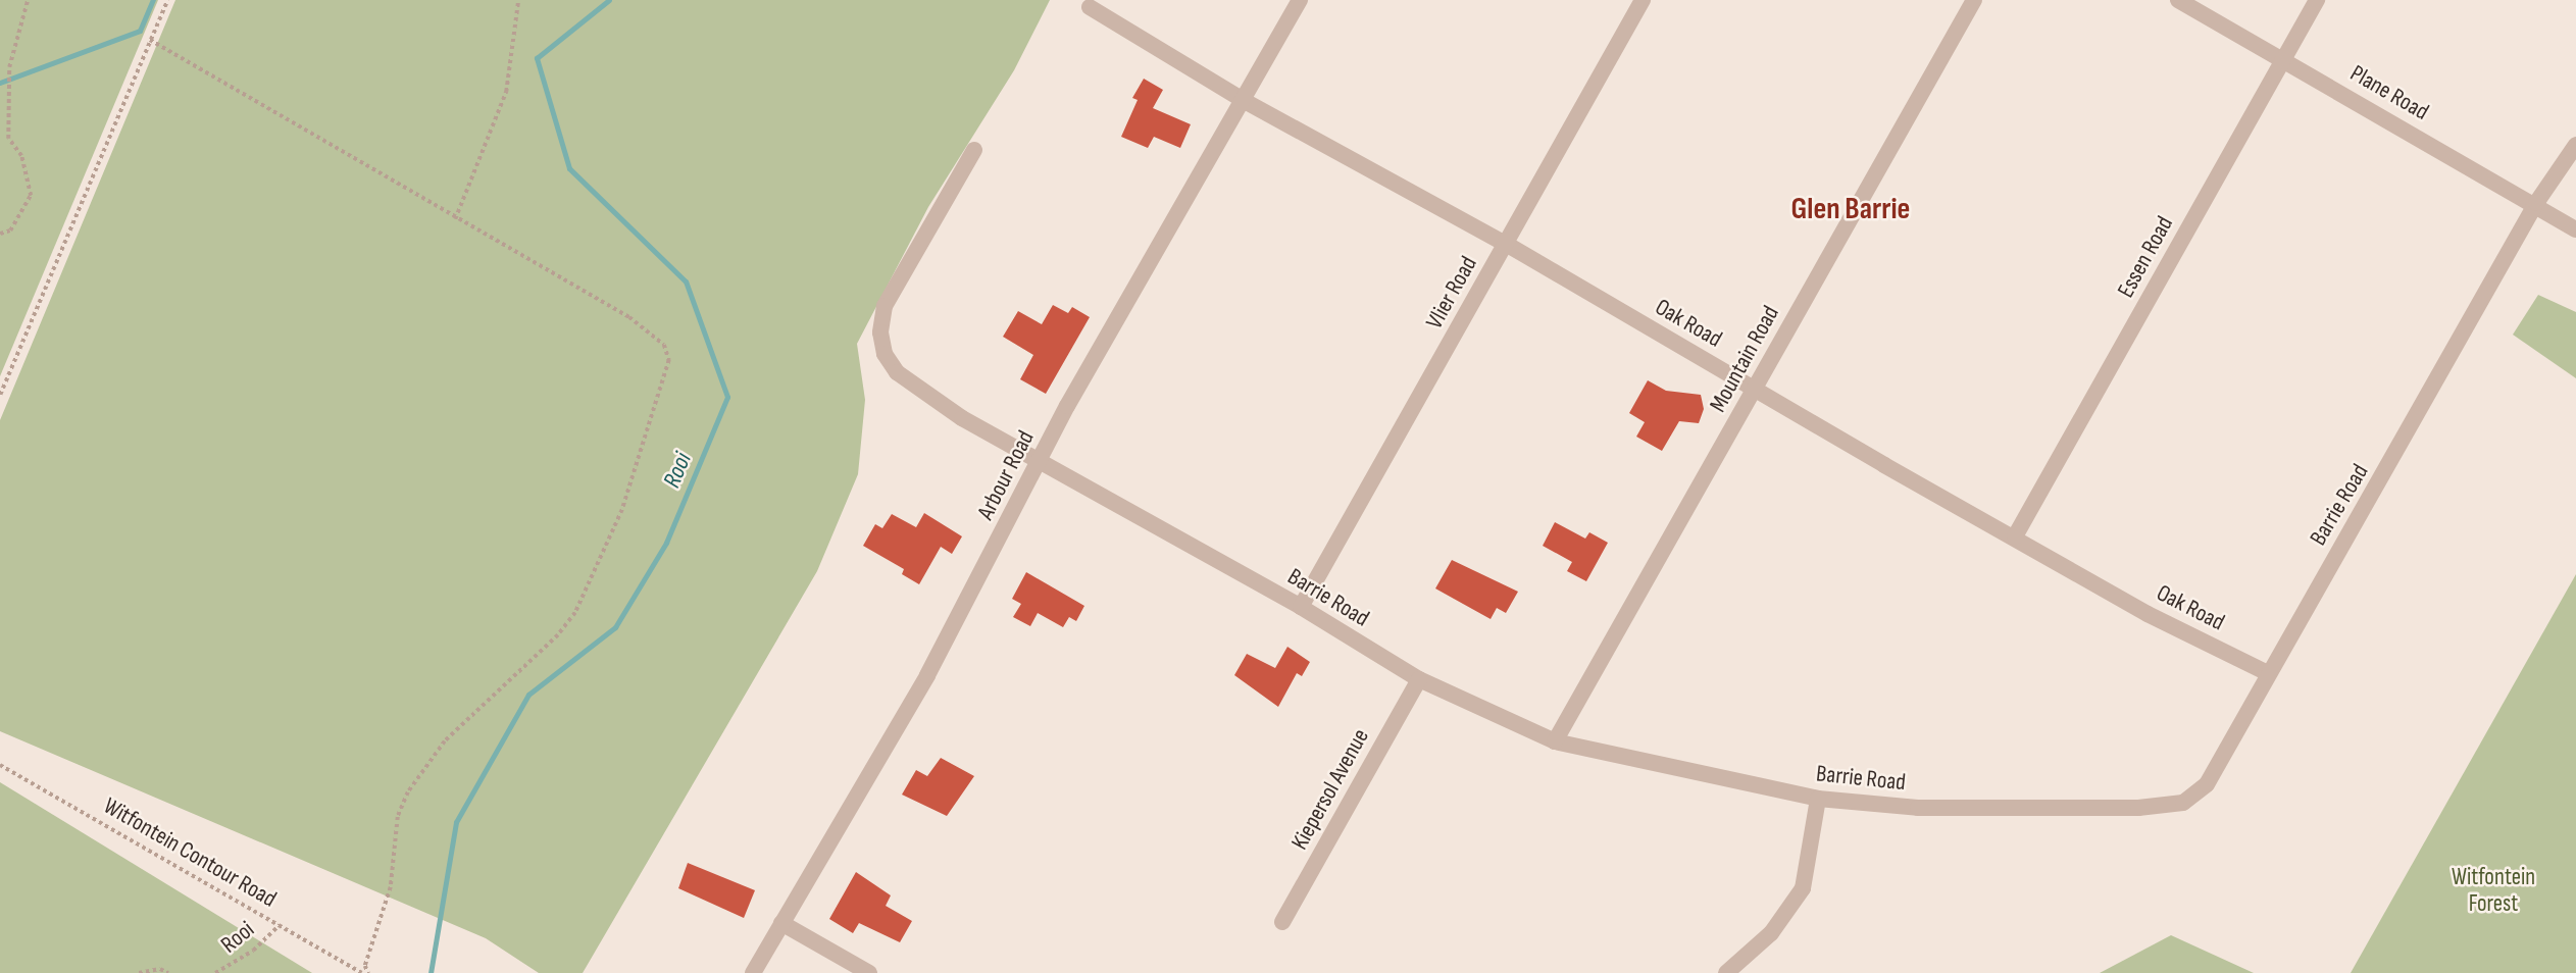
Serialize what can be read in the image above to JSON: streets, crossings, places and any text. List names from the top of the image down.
{
  "streets": {
    "street": [
      "Plane Road",
      "Essen Road",
      "Vlier Road",
      "Oak Road",
      "Mountain Road",
      "Arbour Road",
      "Barrie Road",
      "Kiepersol Avenue"
    ],
    "path": ["Witfontein Contour Road", "Rooi"]
  },
  "crossings": [
    ["Plane Road", "Essen Road"],
    ["Plane Road", "Barrie Road"],
    ["Essen Road", "Oak Road"],
    ["Vlier Road", "Oak Road"],
    ["Vlier Road", "Barrie Road"],
    ["Oak Road", "Mountain Road"],
    ["Oak Road", "Arbour Road"],
    ["Oak Road", "Barrie Road"],
    ["Mountain Road", "Barrie Road"],
    ["Arbour Road", "Barrie Road"],
    ["Barrie Road", "Kiepersol Avenue"],
    ["Witfontein Contour Road", "Rooi"]
  ],
  "districts": ["Glen Barrie"],
  "water": ["Rooi"],
  "parks": ["Witfontein Forest"]
}
